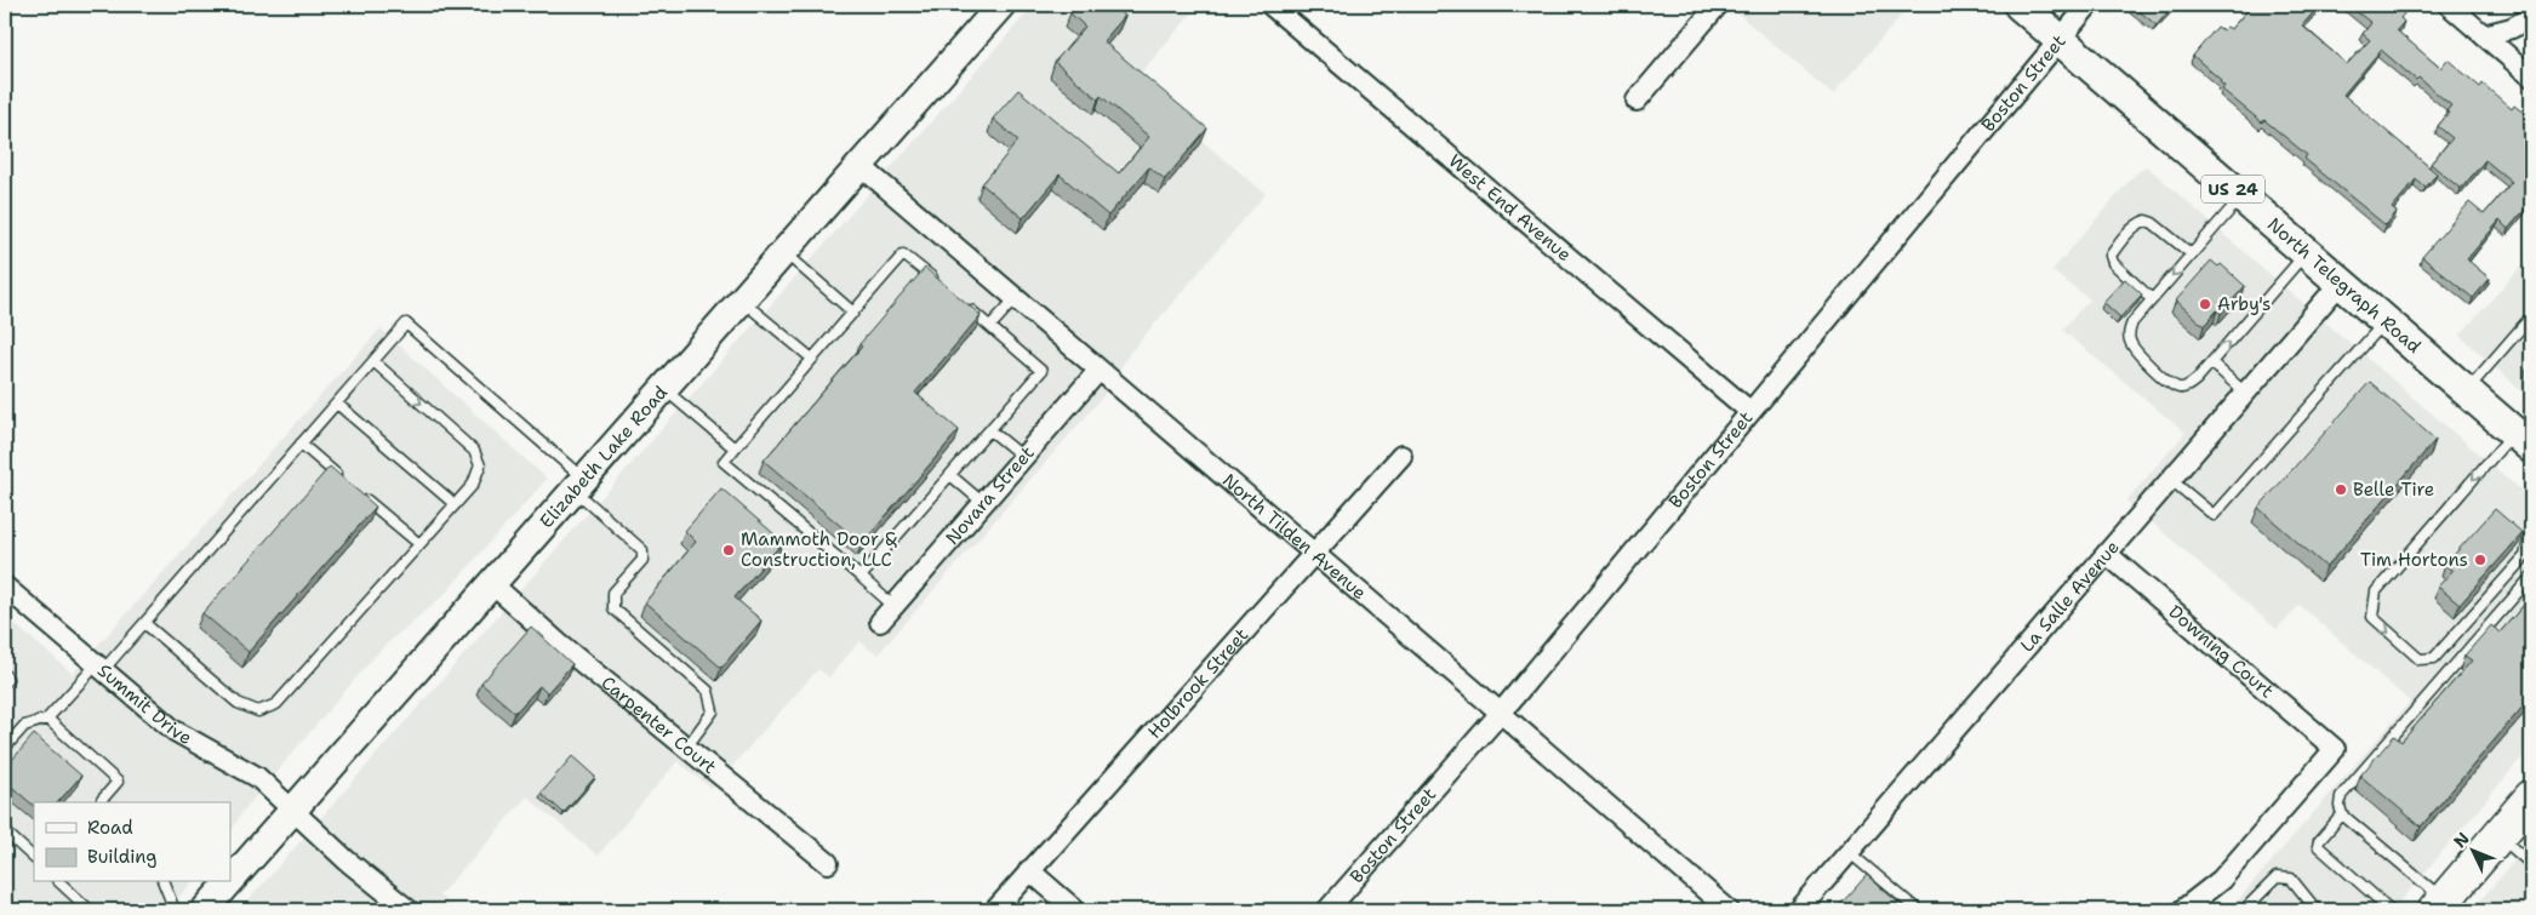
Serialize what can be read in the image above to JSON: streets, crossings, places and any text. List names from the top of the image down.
{
  "streets": {
    "main road": ["US 24", "North Telegraph Road", "Elizabeth Lake Road"],
    "street": [
      "Boston Street",
      "West End Avenue",
      "Novara Street",
      "North Tilden Avenue",
      "La Salle Avenue",
      "Downing Court",
      "Holbrook Street",
      "Summit Drive",
      "Carpenter Court"
    ]
  },
  "crossings": [
    ["Boston Street", "West End Avenue"],
    ["Boston Street", "North Telegraph Road"],
    ["Boston Street", "North Tilden Avenue"],
    ["North Telegraph Road", "La Salle Avenue"],
    ["Elizabeth Lake Road", "North Tilden Avenue"],
    ["Elizabeth Lake Road", "Summit Drive"],
    ["Elizabeth Lake Road", "Carpenter Court"],
    ["Novara Street", "North Tilden Avenue"],
    ["North Tilden Avenue", "Holbrook Street"],
    ["La Salle Avenue", "Downing Court"]
  ],
  "places": [
    "Arby's",
    "Belle Tire",
    "Mammoth Door & Construction, LLC",
    "Tim Hortons"
  ],
  "legend": ["Road", "Building"],
  "north": "top left"
}
